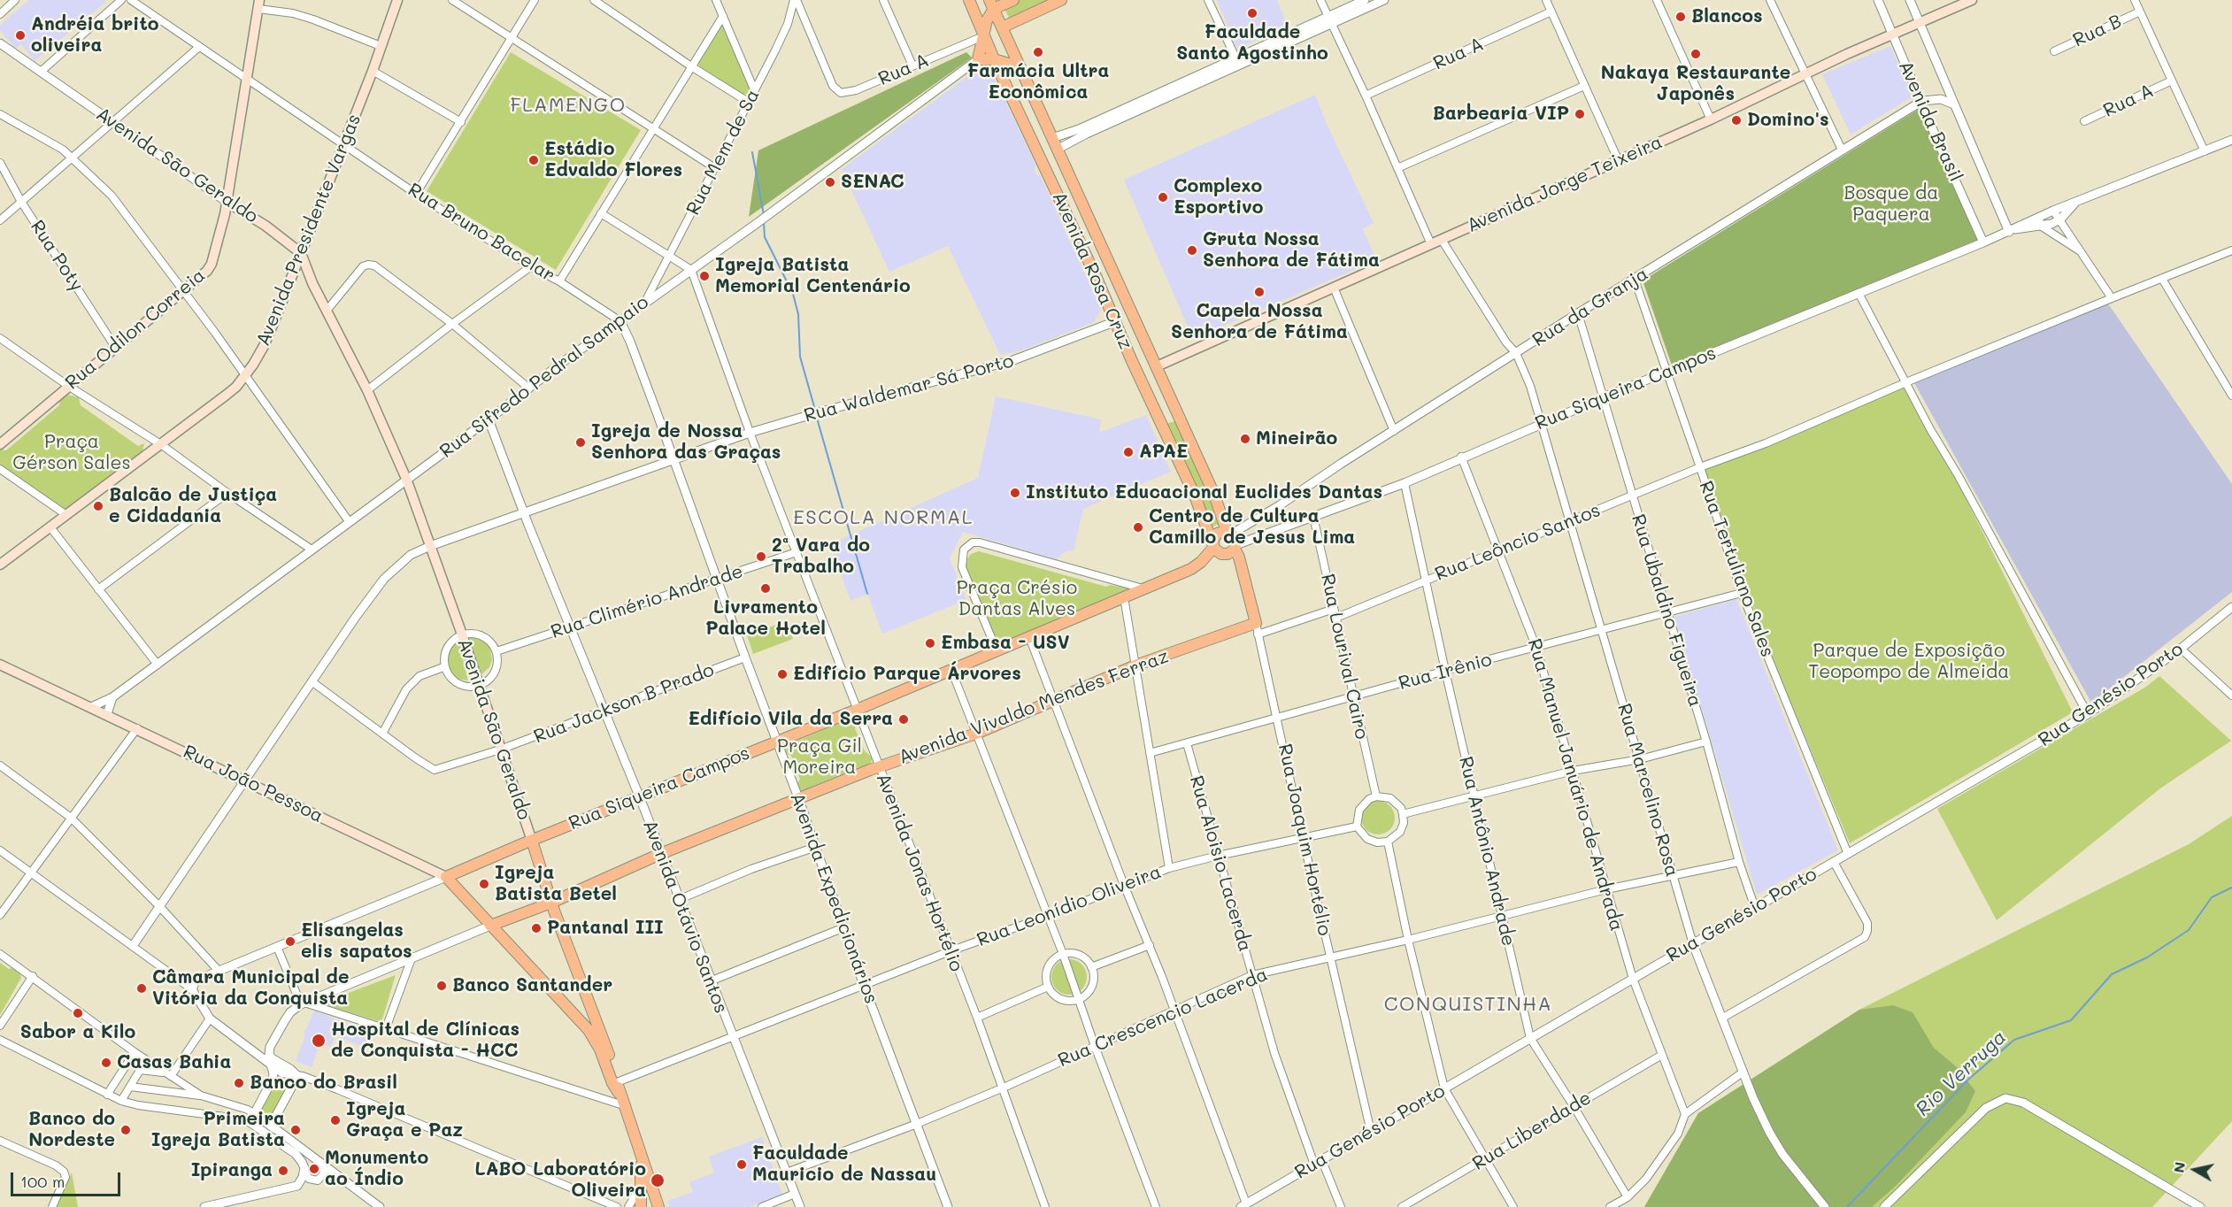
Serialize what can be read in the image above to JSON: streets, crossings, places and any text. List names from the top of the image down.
{
  "streets": {
    "main road": [
      "Avenida São Geraldo",
      "Avenida Jorge Teixeira",
      "Avenida Presidente Vargas",
      "Avenida Rosa Cruz",
      "Rua Odilon Correia",
      "Rua Siqueira Campos",
      "Avenida Vivaldo Mendes Ferraz",
      "Rua João Pessoa",
      "Rua Joaquim Hortélio"
    ],
    "street": [
      "Rua B",
      "Rua A",
      "Avenida Brasil",
      "Rua Mem de Sa",
      "Rua Bruno Bacelar",
      "Rua Poty",
      "Rua da Granja",
      "Rua Sifredo Pedral Sampaio",
      "Rua Waldemar Sá Porto",
      "Rua Leôncio Santos",
      "Rua Tertuliano Sales",
      "Rua Climério Andrade",
      "Rua Ubaldino Figueira",
      "Rua Lourival Cairo",
      "Rua Irênio",
      "Rua Genésio Porto",
      "Rua Jackson B Prado",
      "Rua Manuel Januário de Andrada",
      "Rua Marcelino Rosa",
      "Rua Antônio Andrade",
      "Rua Aloisio Lacerda",
      "Avenida Jonas Hortélio",
      "Avenida Expedicionários",
      "Rua Leonídio Oliveira",
      "Avenida Otávio Santos",
      "Rua Crescencio Lacerda",
      "Rua Liberdade"
    ]
  },
  "crossings": [
    ["Rua A", "Rua Mem de Sa"],
    ["Rua A", "Avenida Rosa Cruz"],
    ["Avenida Brasil", "Avenida Jorge Teixeira"],
    ["Avenida Brasil", "Rua da Granja"],
    ["Avenida Brasil", "Rua Siqueira Campos"],
    ["Rua Mem de Sa", "Rua Sifredo Pedral Sampaio"],
    ["Avenida São Geraldo", "Avenida Presidente Vargas"],
    ["Avenida São Geraldo", "Rua Odilon Correia"],
    ["Avenida São Geraldo", "Rua Sifredo Pedral Sampaio"],
    ["Avenida São Geraldo", "Rua Waldemar Sá Porto"],
    ["Avenida São Geraldo", "Rua Siqueira Campos"],
    ["Avenida São Geraldo", "Rua Jackson B Prado"],
    ["Avenida São Geraldo", "Avenida Vivaldo Mendes Ferraz"],
    ["Avenida São Geraldo", "Rua João Pessoa"],
    ["Avenida São Geraldo", "Rua Leonídio Oliveira"],
    ["Avenida Jorge Teixeira", "Avenida Rosa Cruz"],
    ["Avenida Jorge Teixeira", "Rua Marcelino Rosa"],
    ["Avenida Presidente Vargas", "Rua Bruno Bacelar"],
    ["Rua Bruno Bacelar", "Rua Odilon Correia"],
    ["Rua Bruno Bacelar", "Rua Sifredo Pedral Sampaio"],
    ["Rua Bruno Bacelar", "Avenida Expedicionários"],
    ["Rua Poty", "Rua Odilon Correia"],
    ["Avenida Rosa Cruz", "Rua da Granja"],
    ["Avenida Rosa Cruz", "Rua Waldemar Sá Porto"],
    ["Avenida Rosa Cruz", "Rua Siqueira Campos"],
    ["Avenida Rosa Cruz", "Rua Joaquim Hortélio"],
    ["Rua da Granja", "Rua Siqueira Campos"],
    ["Rua da Granja", "Rua Tertuliano Sales"],
    ["Rua da Granja", "Rua Ubaldino Figueira"],
    ["Rua da Granja", "Rua Marcelino Rosa"],
    ["Rua da Granja", "Rua Joaquim Hortélio"],
    ["Rua Sifredo Pedral Sampaio", "Rua João Pessoa"],
    ["Rua Sifredo Pedral Sampaio", "Avenida Jonas Hortélio"],
    ["Rua Sifredo Pedral Sampaio", "Avenida Expedicionários"],
    ["Rua Sifredo Pedral Sampaio", "Avenida Otávio Santos"],
    ["Rua Waldemar Sá Porto", "Rua Jackson B Prado"],
    ["Rua Waldemar Sá Porto", "Rua João Pessoa"],
    ["Rua Waldemar Sá Porto", "Avenida Jonas Hortélio"],
    ["Rua Waldemar Sá Porto", "Avenida Expedicionários"],
    ["Rua Waldemar Sá Porto", "Avenida Otávio Santos"],
    ["Rua Siqueira Campos", "Rua Tertuliano Sales"],
    ["Rua Siqueira Campos", "Rua Ubaldino Figueira"],
    ["Rua Siqueira Campos", "Rua Lourival Cairo"],
    ["Rua Siqueira Campos", "Rua João Pessoa"],
    ["Rua Siqueira Campos", "Rua Manuel Januário de Andrada"],
    ["Rua Siqueira Campos", "Rua Marcelino Rosa"],
    ["Rua Siqueira Campos", "Rua Joaquim Hortélio"],
    ["Rua Siqueira Campos", "Rua Antônio Andrade"],
    ["Rua Siqueira Campos", "Avenida Jonas Hortélio"],
    ["Rua Siqueira Campos", "Avenida Expedicionários"],
    ["Rua Siqueira Campos", "Avenida Otávio Santos"],
    ["Rua Leôncio Santos", "Rua Tertuliano Sales"],
    ["Rua Leôncio Santos", "Rua Ubaldino Figueira"],
    ["Rua Leôncio Santos", "Rua Lourival Cairo"],
    ["Rua Leôncio Santos", "Rua Manuel Januário de Andrada"],
    ["Rua Leôncio Santos", "Rua Marcelino Rosa"],
    ["Rua Leôncio Santos", "Rua Antônio Andrade"],
    ["Rua Tertuliano Sales", "Rua Irênio"],
    ["Rua Tertuliano Sales", "Rua Genésio Porto"],
    ["Rua Climério Andrade", "Avenida Jonas Hortélio"],
    ["Rua Climério Andrade", "Avenida Expedicionários"],
    ["Rua Climério Andrade", "Avenida Otávio Santos"],
    ["Rua Ubaldino Figueira", "Rua Irênio"],
    ["Rua Ubaldino Figueira", "Rua Genésio Porto"],
    ["Rua Ubaldino Figueira", "Rua Crescencio Lacerda"],
    ["Rua Lourival Cairo", "Rua Irênio"],
    ["Rua Lourival Cairo", "Rua Leonídio Oliveira"],
    ["Rua Irênio", "Rua Manuel Januário de Andrada"],
    ["Rua Irênio", "Rua Marcelino Rosa"],
    ["Rua Irênio", "Rua Joaquim Hortélio"],
    ["Rua Irênio", "Rua Antônio Andrade"],
    ["Rua Irênio", "Rua Aloisio Lacerda"],
    ["Rua Genésio Porto", "Rua Manuel Januário de Andrada"],
    ["Rua Genésio Porto", "Rua Marcelino Rosa"],
    ["Rua Genésio Porto", "Rua Joaquim Hortélio"],
    ["Rua Genésio Porto", "Rua Antônio Andrade"],
    ["Rua Genésio Porto", "Rua Aloisio Lacerda"],
    ["Rua Jackson B Prado", "Avenida Expedicionários"],
    ["Rua Jackson B Prado", "Avenida Otávio Santos"],
    ["Avenida Vivaldo Mendes Ferraz", "Rua João Pessoa"],
    ["Avenida Vivaldo Mendes Ferraz", "Rua Joaquim Hortélio"],
    ["Avenida Vivaldo Mendes Ferraz", "Avenida Jonas Hortélio"],
    ["Avenida Vivaldo Mendes Ferraz", "Avenida Expedicionários"],
    ["Avenida Vivaldo Mendes Ferraz", "Avenida Otávio Santos"],
    ["Rua João Pessoa", "Rua Leonídio Oliveira"],
    ["Rua Manuel Januário de Andrada", "Rua Crescencio Lacerda"],
    ["Rua Manuel Januário de Andrada", "Rua Liberdade"],
    ["Rua Marcelino Rosa", "Rua Crescencio Lacerda"],
    ["Rua Joaquim Hortélio", "Rua Leonídio Oliveira"],
    ["Rua Joaquim Hortélio", "Rua Crescencio Lacerda"],
    ["Rua Antônio Andrade", "Rua Crescencio Lacerda"],
    ["Rua Antônio Andrade", "Rua Liberdade"],
    ["Rua Aloisio Lacerda", "Rua Leonídio Oliveira"],
    ["Rua Aloisio Lacerda", "Rua Crescencio Lacerda"],
    ["Avenida Jonas Hortélio", "Rua Leonídio Oliveira"],
    ["Avenida Jonas Hortélio", "Rua Crescencio Lacerda"],
    ["Avenida Expedicionários", "Rua Leonídio Oliveira"],
    ["Avenida Expedicionários", "Rua Crescencio Lacerda"],
    ["Rua Leonídio Oliveira", "Avenida Otávio Santos"],
    ["Avenida Otávio Santos", "Rua Crescencio Lacerda"]
  ],
  "districts": ["FLAMENGO", "ESCOLA NORMAL", "CONQUISTINHA"],
  "water": ["Rio Verruga"],
  "parks": [
    "Bosque da Paquera",
    "Praça Gérson Sales",
    "Praça Crésio Dantas Alves",
    "Parque de Exposição Teopompo de Almeida",
    "Praça Gil Moreira"
  ],
  "places": [
    "Faculdade Santo Agostinho",
    "Blancos",
    "Andréia brito oliveira",
    "Farmácia Ultra Econômica",
    "Nakaya Restaurante Japonês",
    "Barbearia VIP",
    "Domino's",
    "Estádio Edvaldo Flores",
    "SENAC",
    "Complexo Esportivo",
    "Gruta Nossa Senhora de Fátima",
    "Igreja Batista Memorial Centenário",
    "Capela Nossa Senhora de Fátima",
    "Mineirão",
    "Igreja de Nossa Senhora das Graças",
    "APAE",
    "Instituto Educacional Euclides Dantas",
    "Balcão de Justiça e Cidadania",
    "Centro de Cultura Camillo de Jesus Lima",
    "2ª Vara do Trabalho",
    "Livramento Palace Hotel",
    "Embasa - USV",
    "Edifício Parque Árvores",
    "Edifício Vila da Serra",
    "Igreja Batista Betel",
    "Pantanal III",
    "Elisangelas elis sapatos",
    "Banco Santander",
    "Câmara Municipal de Vitória da Conquista",
    "Sabor a Kilo",
    "Hospital de Clínicas de Conquista - HCC",
    "Casas Bahia",
    "Banco do Brasil",
    "Igreja Graça e Paz",
    "Banco do Nordeste",
    "Primeira Igreja Batista",
    "Faculdade Mauricio de Nassau",
    "Monumento ao Índio",
    "Ipiranga",
    "LABO Laboratório Oliveira"
  ],
  "scale_bar": "100 m",
  "north": "left"
}
